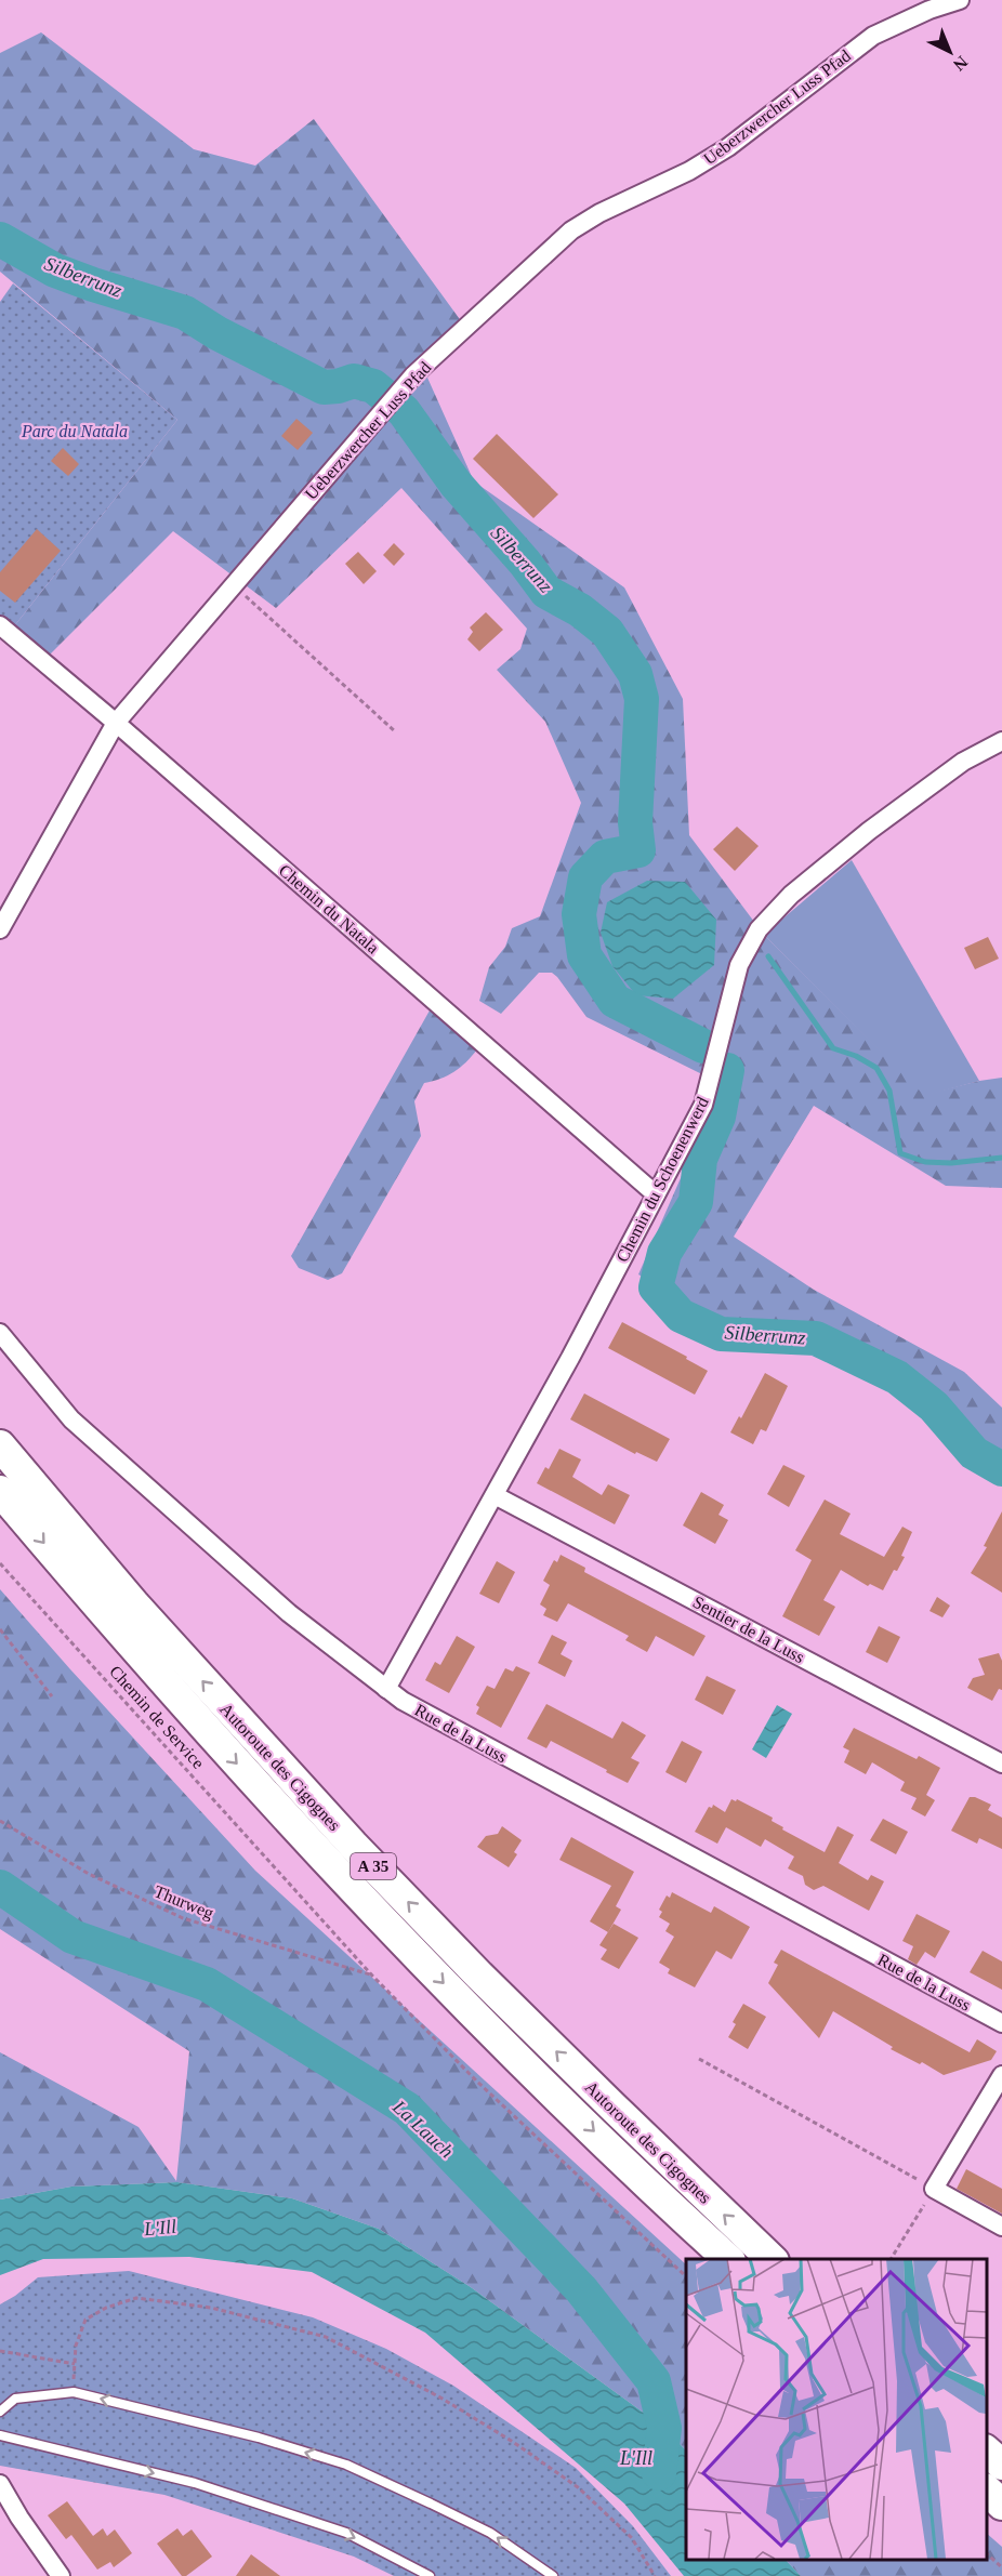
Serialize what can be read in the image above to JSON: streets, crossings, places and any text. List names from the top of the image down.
{
  "streets": {
    "highway": ["Autoroute des Cigognes", "A 35"],
    "street": [
      "Ueberzwercher Luss Pfad",
      "Chemin du Natala",
      "Chemin du Schoenenwerd",
      "Sentier de la Luss",
      "Rue de la Luss"
    ],
    "path": ["Chemin de Service", "Thurweg"]
  },
  "crossings": [
    ["Ueberzwercher Luss Pfad", "Chemin du Natala"],
    ["Chemin du Natala", "Chemin du Schoenenwerd"],
    ["Chemin du Schoenenwerd", "Sentier de la Luss"],
    ["Chemin du Schoenenwerd", "Rue de la Luss"],
    ["Chemin de Service", "Thurweg"]
  ],
  "water": ["Silberrunz", "La Lauch", "L'Ill"],
  "parks": ["Parc du Natala"],
  "north": "bottom right"
}
